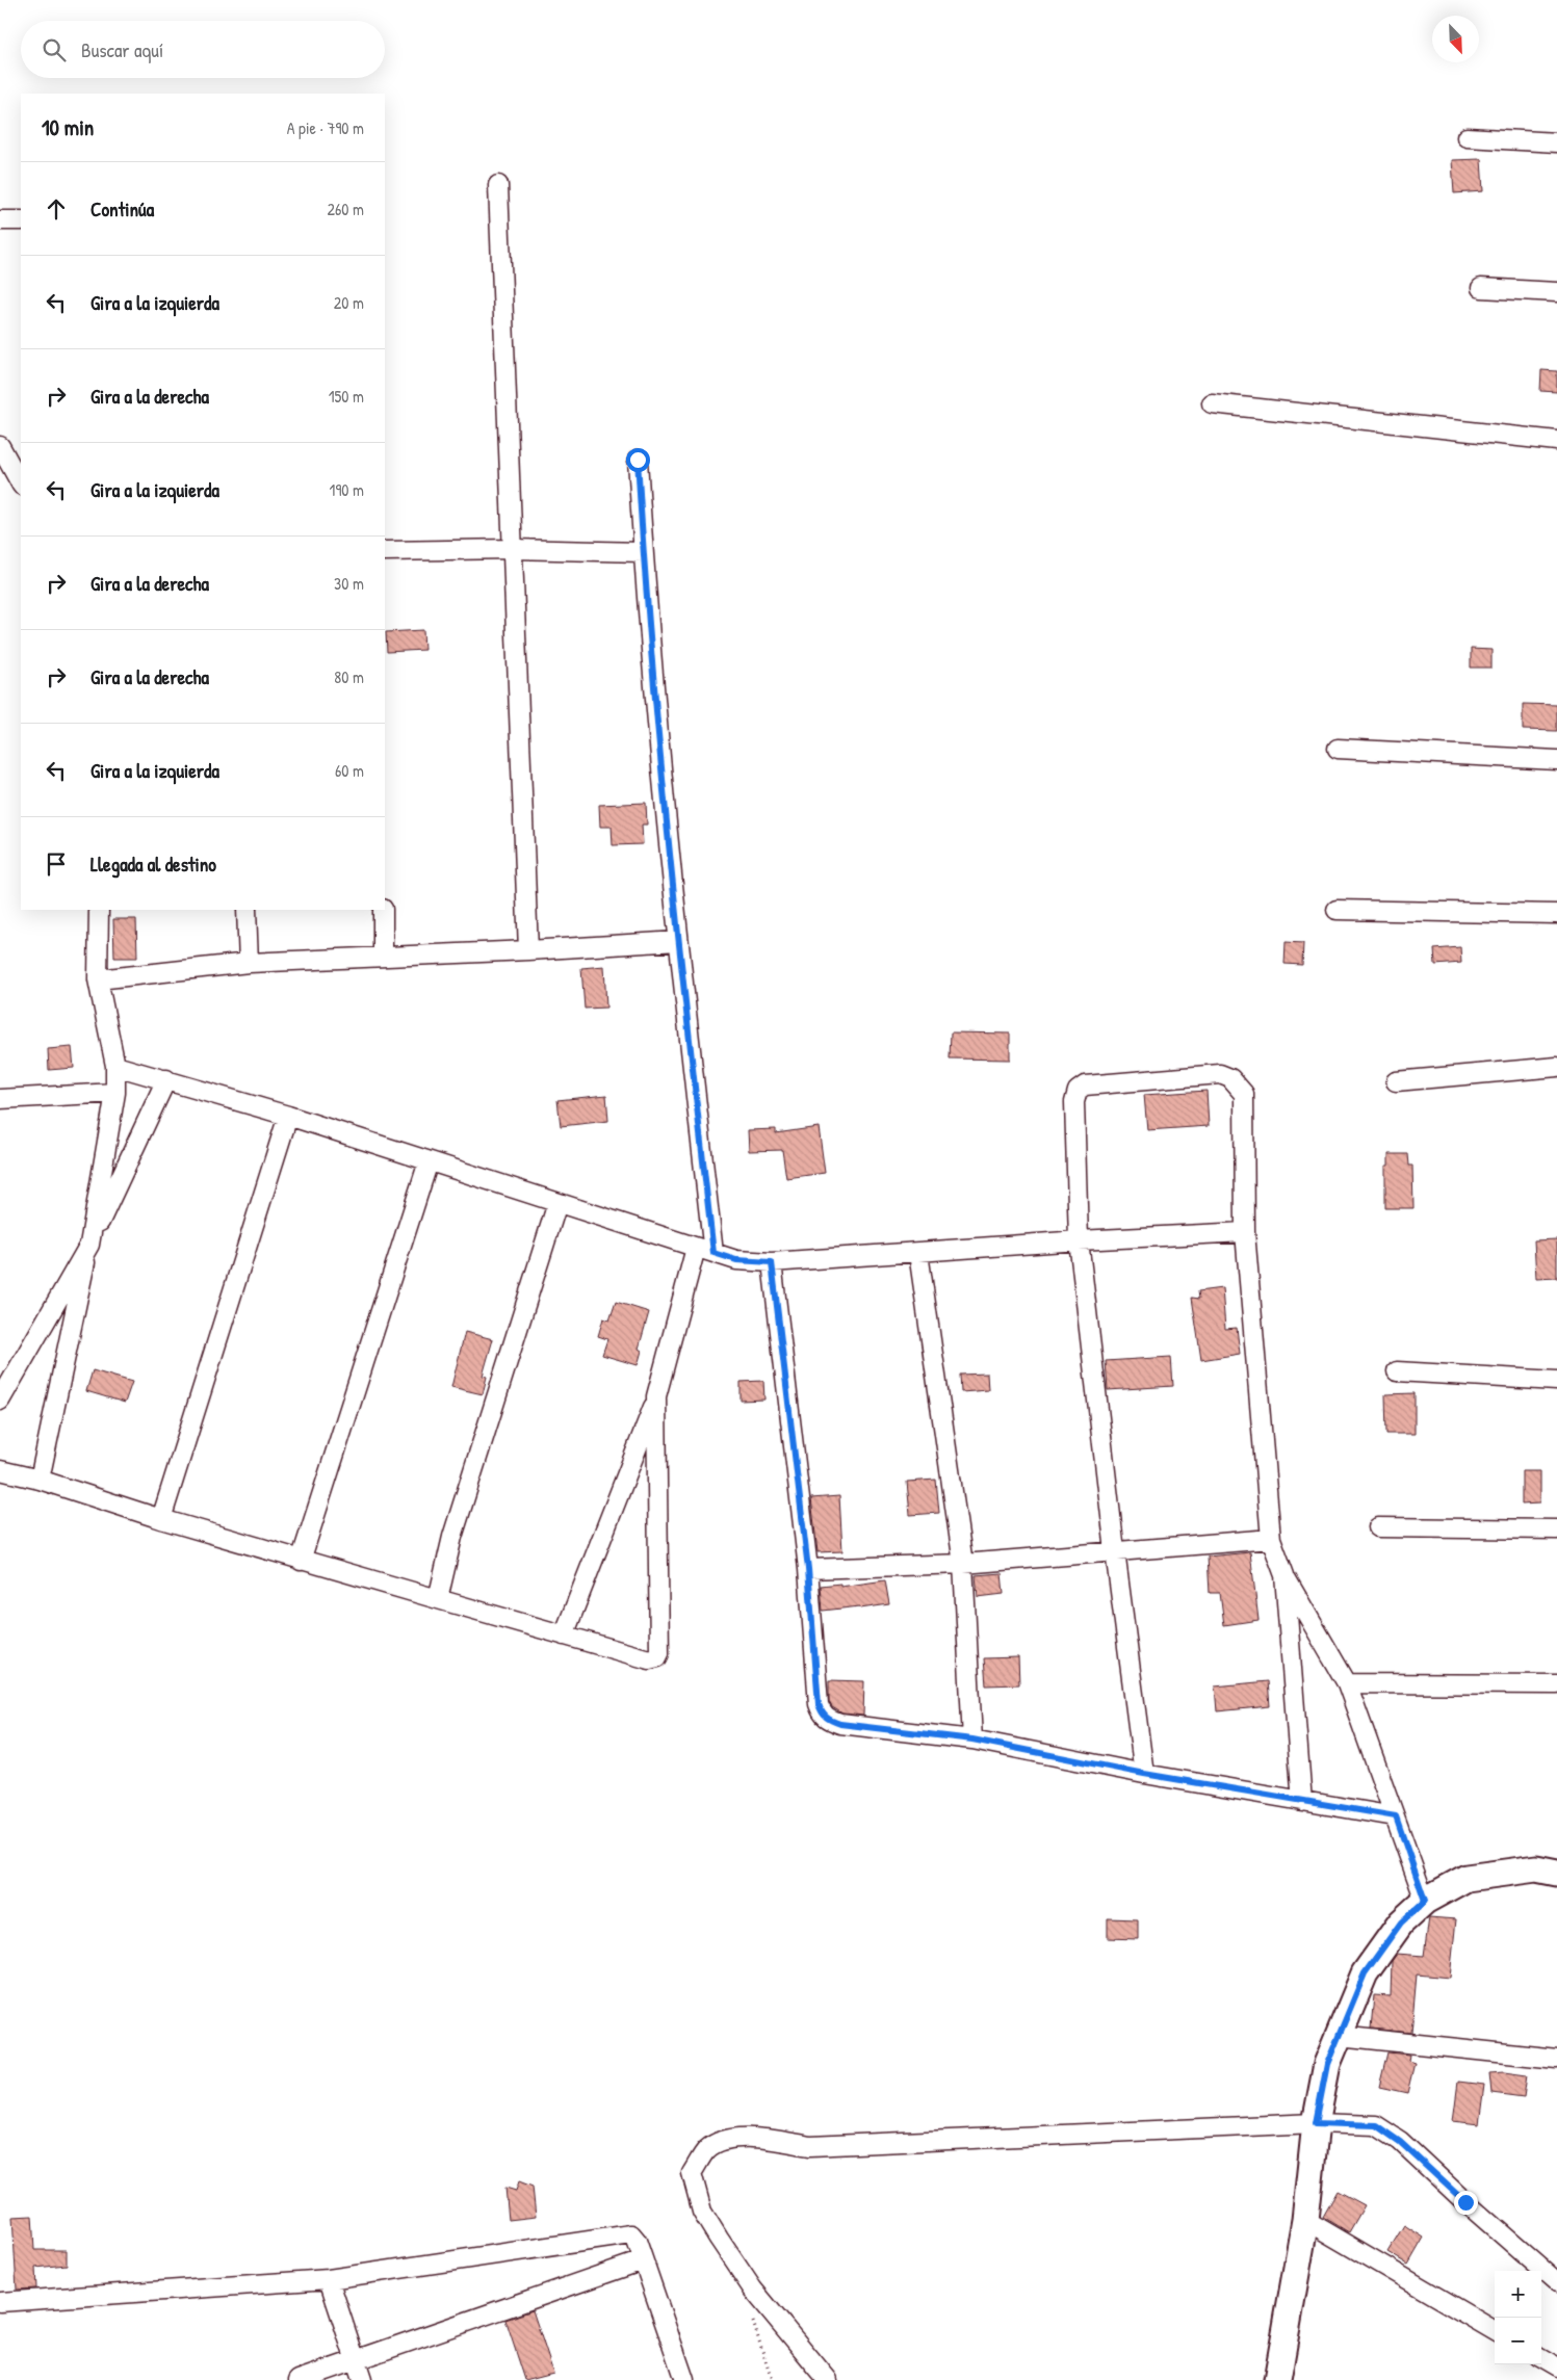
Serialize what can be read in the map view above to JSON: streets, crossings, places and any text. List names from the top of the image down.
{
  "north": "bottom right",
  "page": {
    "search": "Buscar aquí",
    "heading": ["10 min", "A pie · 790 m"],
    "list": [
      ["Continúa", "260 m"],
      ["Gira a la izquierda", "20 m"],
      ["Gira a la derecha", "150 m"],
      ["Gira a la izquierda", "190 m"],
      ["Gira a la derecha", "30 m"],
      ["Gira a la derecha", "80 m"],
      ["Gira a la izquierda", "60 m"],
      "Llegada al destino"
    ],
    "map_buttons": ["+", "−"]
  }
}
